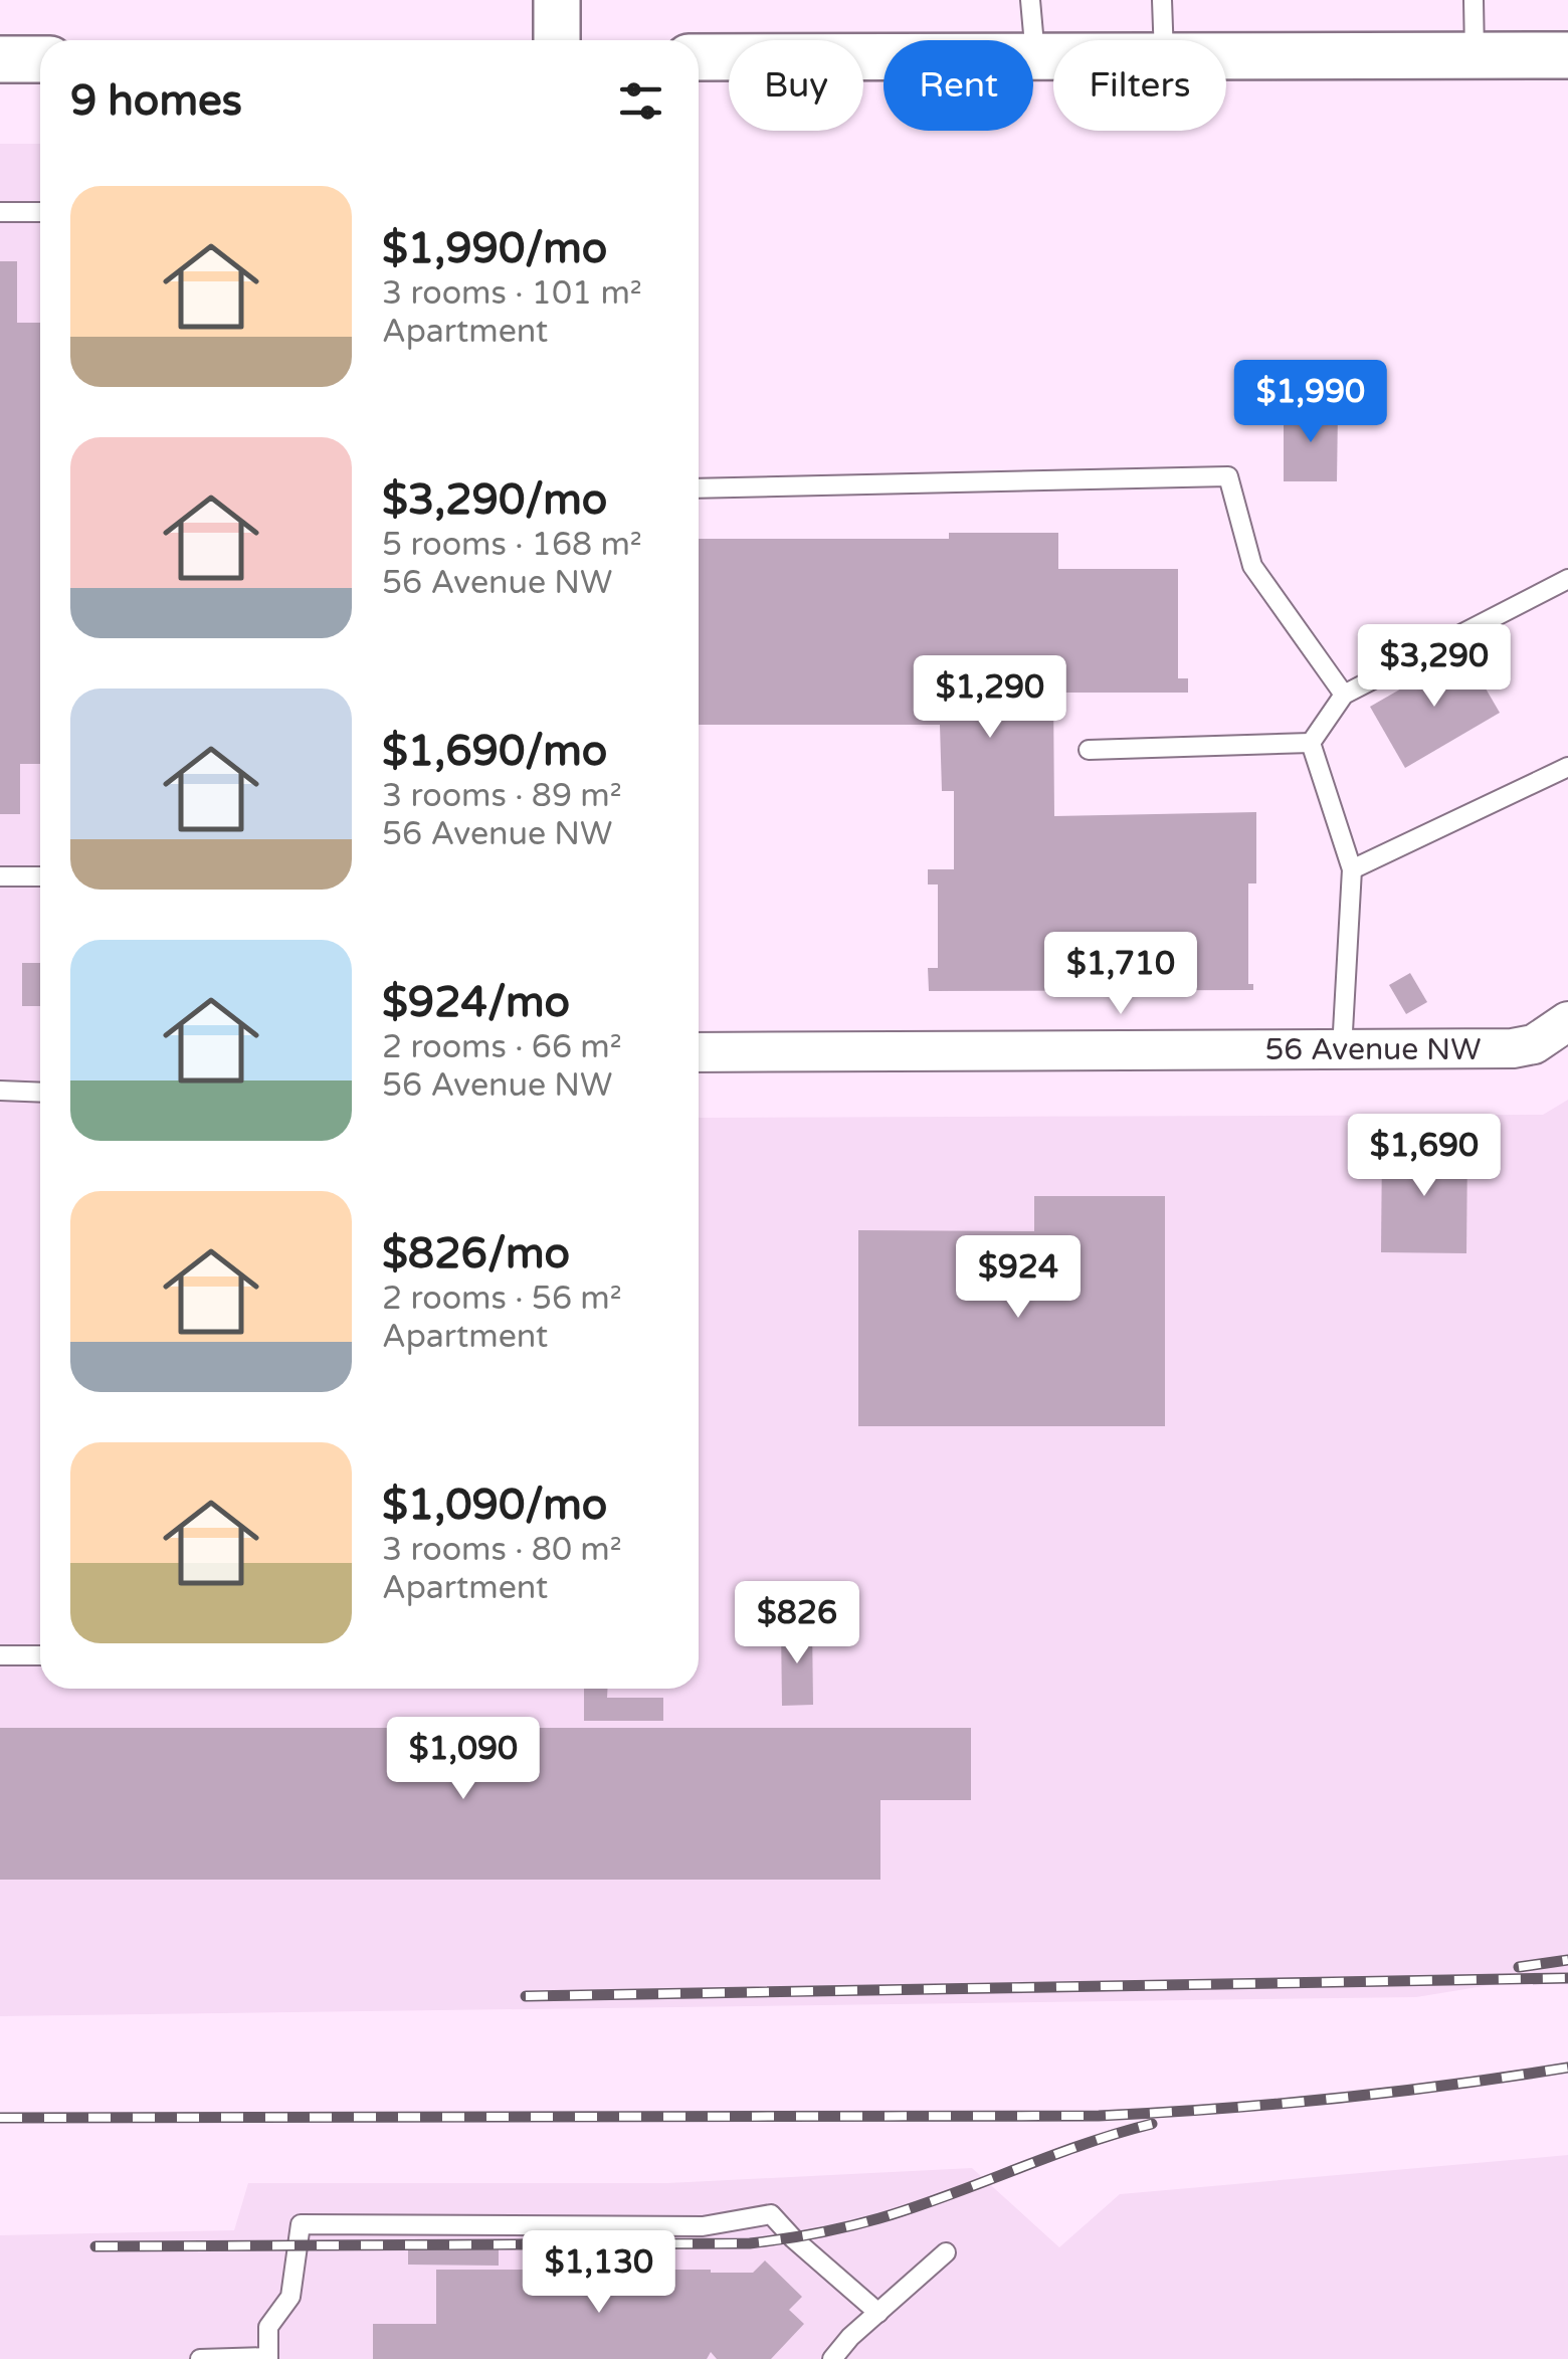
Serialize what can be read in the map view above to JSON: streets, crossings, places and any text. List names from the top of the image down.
{
  "streets": {
    "street": ["56 Avenue NW"]
  },
  "page": {
    "chip": ["Buy", "Rent", "Filters"],
    "heading": "9 homes",
    "list": [
      {
        "name": "$1,990/mo",
        "note": "3 rooms · 101 m² · Apartment"
      },
      {
        "name": "$3,290/mo",
        "note": "5 rooms · 168 m² · 56 Avenue NW"
      },
      {
        "name": "$1,690/mo",
        "note": "3 rooms · 89 m² · 56 Avenue NW"
      },
      {
        "name": "$924/mo",
        "note": "2 rooms · 66 m² · 56 Avenue NW"
      },
      {
        "name": "$826/mo",
        "note": "2 rooms · 56 m² · Apartment"
      },
      {
        "name": "$1,090/mo",
        "note": "3 rooms · 80 m² · Apartment"
      }
    ],
    "price": [
      "$1,990",
      "$3,290",
      "$1,290",
      "$1,710",
      "$1,690",
      "$924",
      "$826",
      "$1,090",
      "$1,130"
    ]
  }
}
